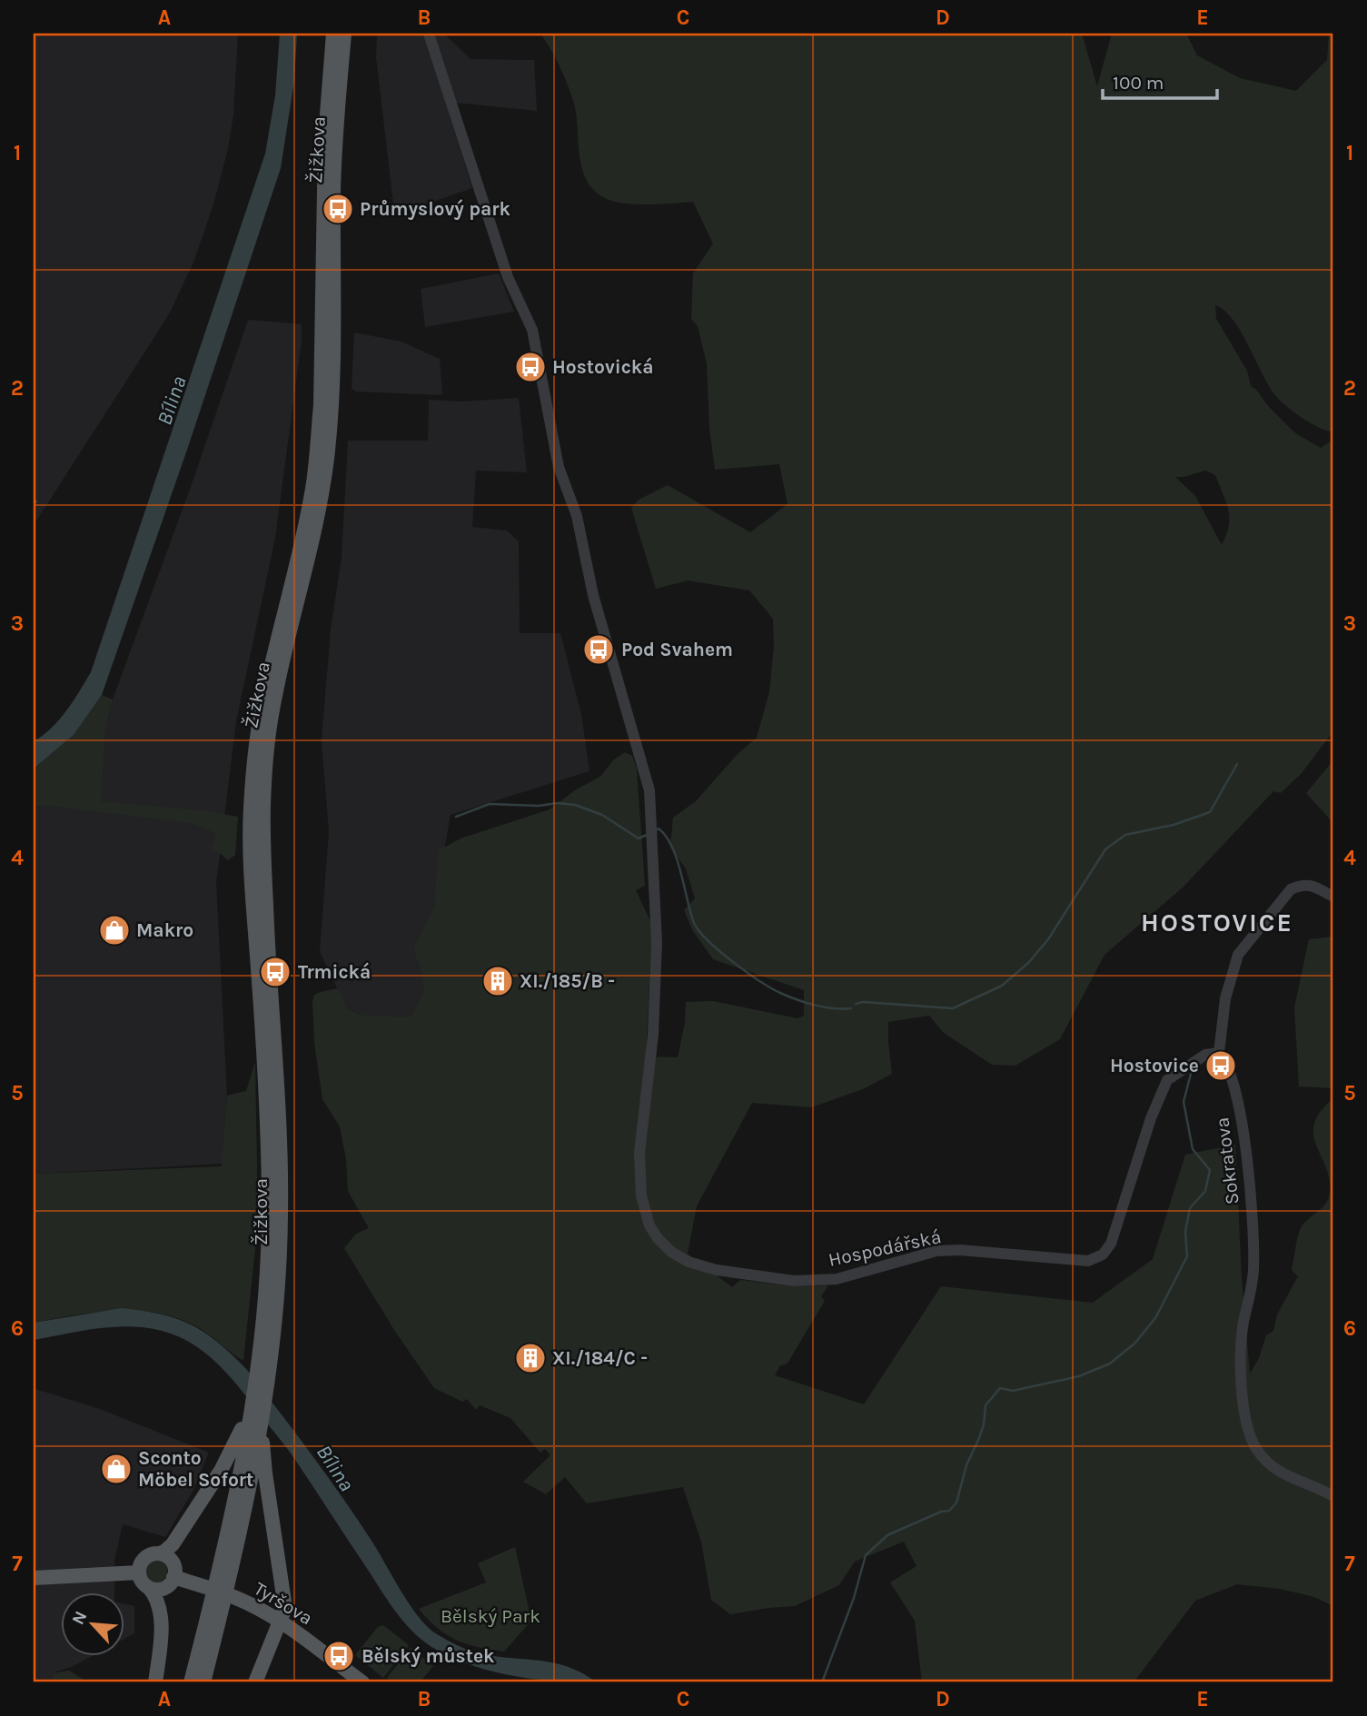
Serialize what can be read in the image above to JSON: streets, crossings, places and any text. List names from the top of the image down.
{
  "streets": {
    "main road": ["Žižkova", "Tyršova"],
    "street": ["Sokratova", "Hospodářská"]
  },
  "crossings": [
    ["Sokratova", "Hospodářská"]
  ],
  "districts": ["HOSTOVICE"],
  "water": ["Bílina"],
  "parks": ["Bělský Park"],
  "places": {
    "bus stop": [
      "Průmyslový park",
      "Hostovická",
      "Pod Svahem",
      "Trmická",
      "Hostovice",
      "Bělský můstek"
    ],
    "shop": ["Makro", "Sconto Möbel Sofort"],
    "building": ["XI./185/B -", "XI./184/C -"]
  },
  "scale_bar": "100 m",
  "north": "top left",
  "grid": {
    "columns": [
      "A",
      "B",
      "C",
      "D",
      "E"
    ],
    "rows": [
      "1",
      "2",
      "3",
      "4",
      "5",
      "6",
      "7"
    ]
  }
}
